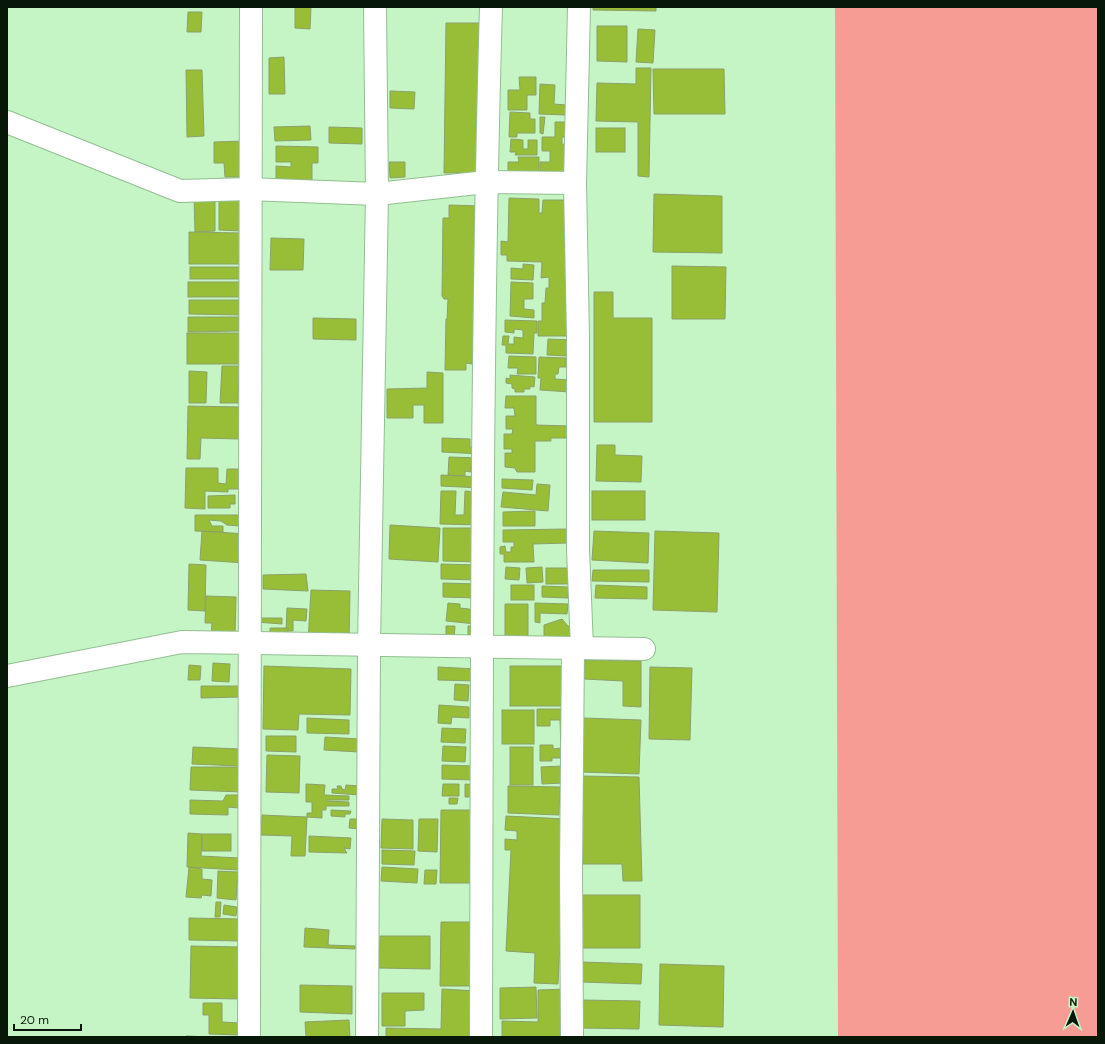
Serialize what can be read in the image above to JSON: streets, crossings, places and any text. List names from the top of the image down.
{
  "scale_bar": "20 m",
  "north": "top"
}
